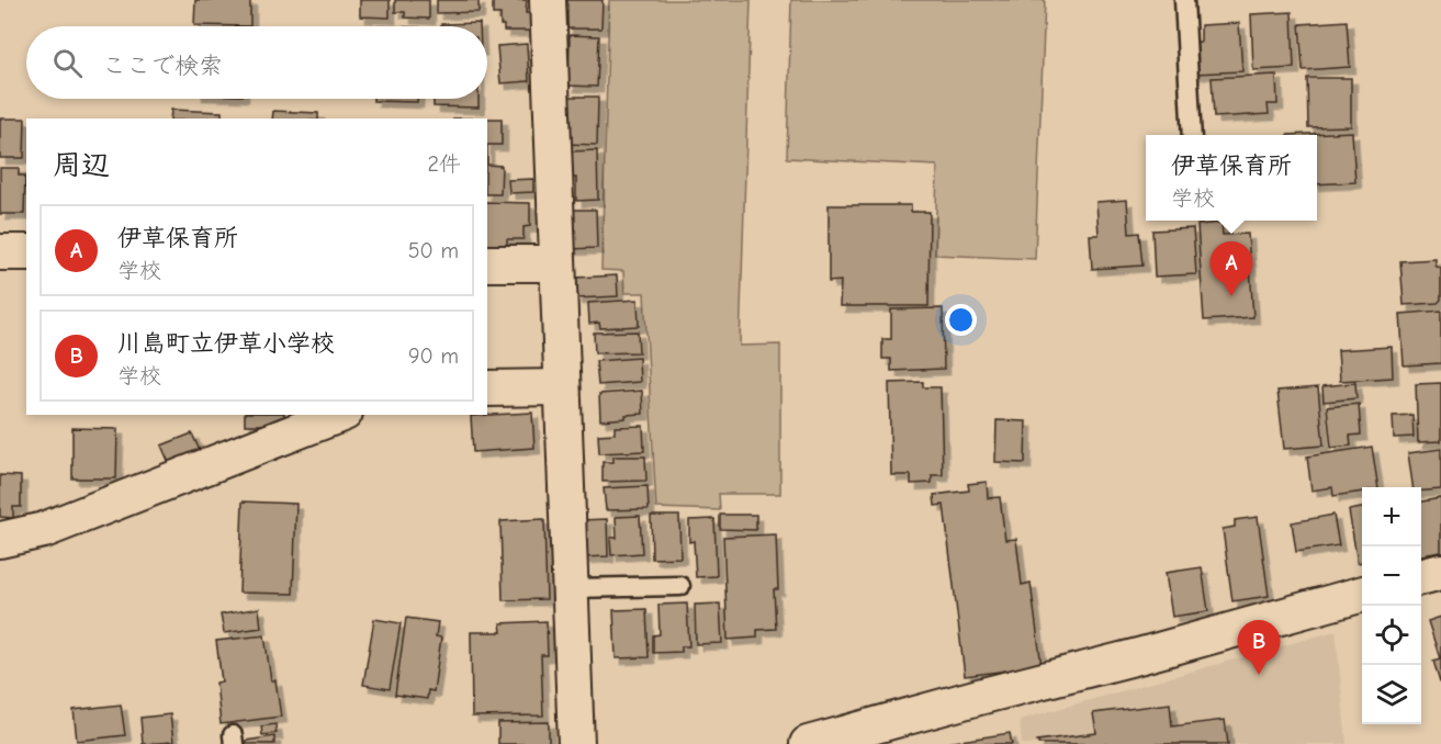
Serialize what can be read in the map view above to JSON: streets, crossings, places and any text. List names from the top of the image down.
{
  "page": {
    "search": "ここで検索",
    "heading": ["周辺", "2件"],
    "popup": ["伊草保育所", "学校"],
    "list": [
      {
        "mark": "A",
        "name": "伊草保育所",
        "note": "学校",
        "value": "50 m"
      },
      {
        "mark": "B",
        "name": "川島町立伊草小学校",
        "note": "学校",
        "value": "90 m"
      }
    ],
    "pins": ["A", "B"],
    "map_buttons": ["+", "−"]
  }
}
